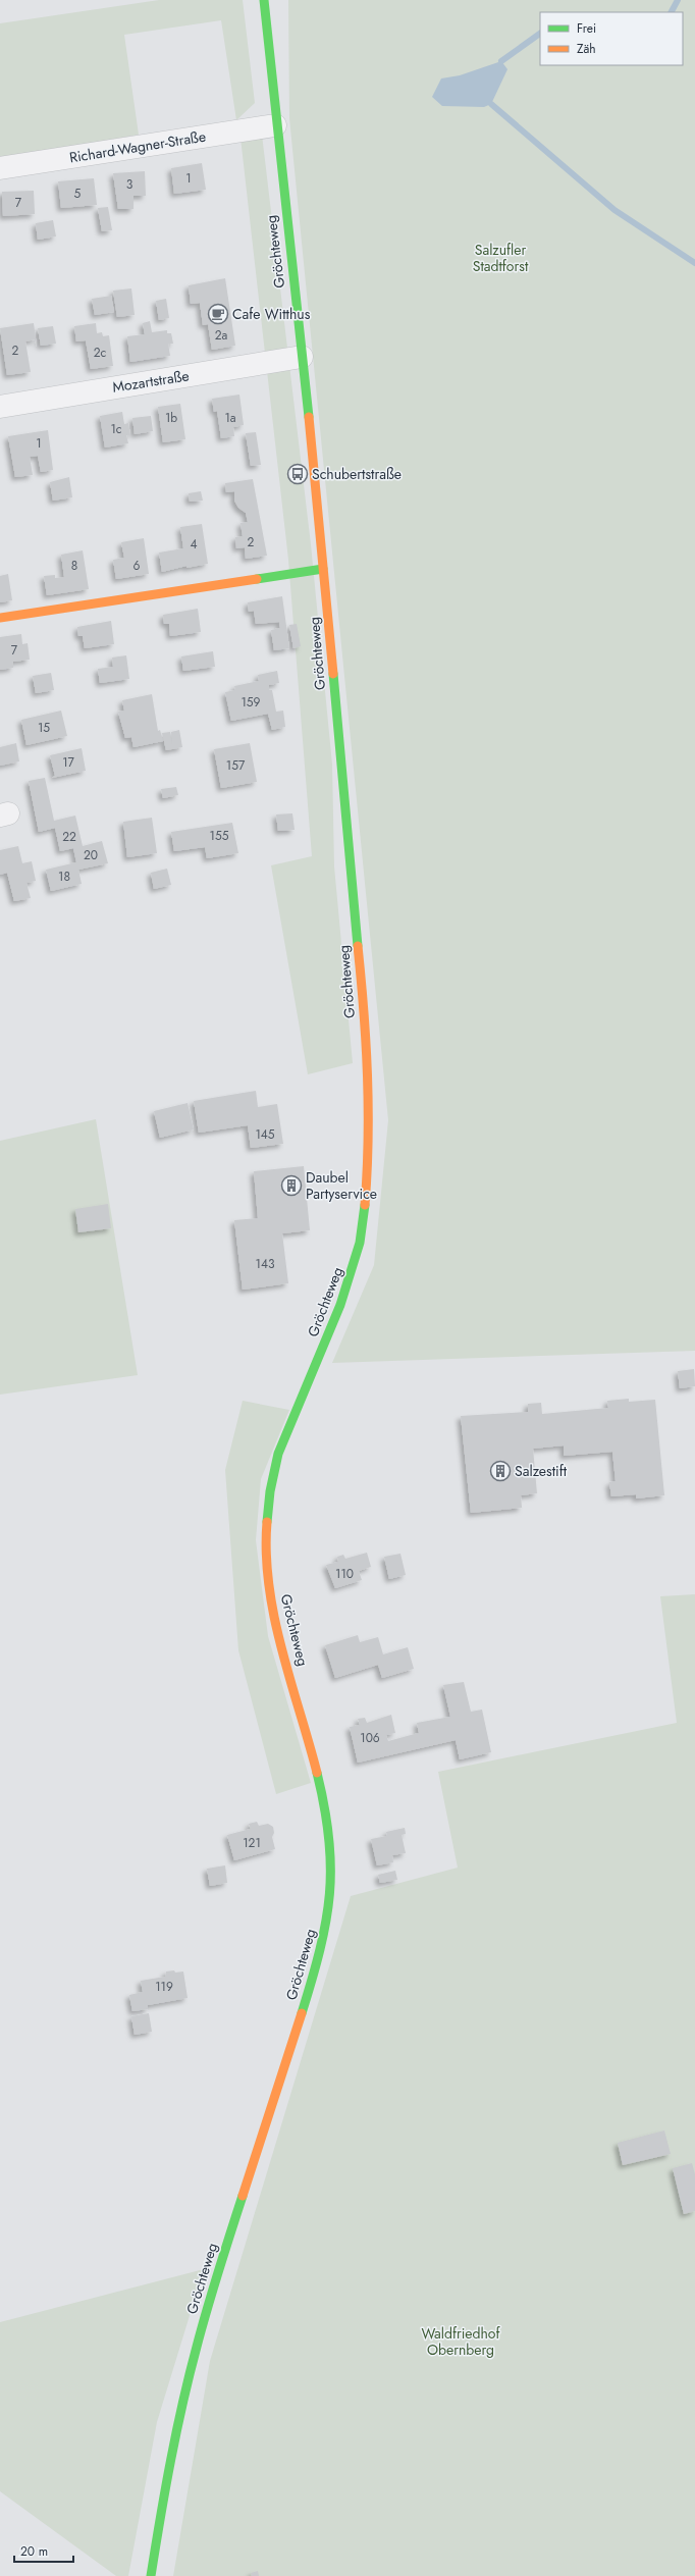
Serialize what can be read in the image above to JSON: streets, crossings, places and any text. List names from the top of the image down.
{
  "streets": {
    "street": ["Richard-Wagner-Straße", "Gröchteweg", "Mozartstraße"]
  },
  "crossings": [
    ["Richard-Wagner-Straße", "Gröchteweg"],
    ["Gröchteweg", "Mozartstraße"]
  ],
  "parks": ["Salzufler Stadtforst", "Waldfriedhof Obernberg"],
  "places": {
    "cafe": ["Cafe Witthus"],
    "bus stop": ["Schubertstraße"],
    "building": ["Daubel Partyservice", "Salzestift"]
  },
  "house_numbers": [
    "1",
    "3",
    "5",
    "7",
    "2a",
    "2",
    "2c",
    "1b",
    "1a",
    "1c",
    "1",
    "2",
    "4",
    "8",
    "6",
    "7",
    "159",
    "15",
    "17",
    "157",
    "155",
    "22",
    "20",
    "18",
    "145",
    "143",
    "110",
    "106",
    "121",
    "119"
  ],
  "legend": ["Frei", "Zäh"],
  "scale_bar": "20 m"
}
